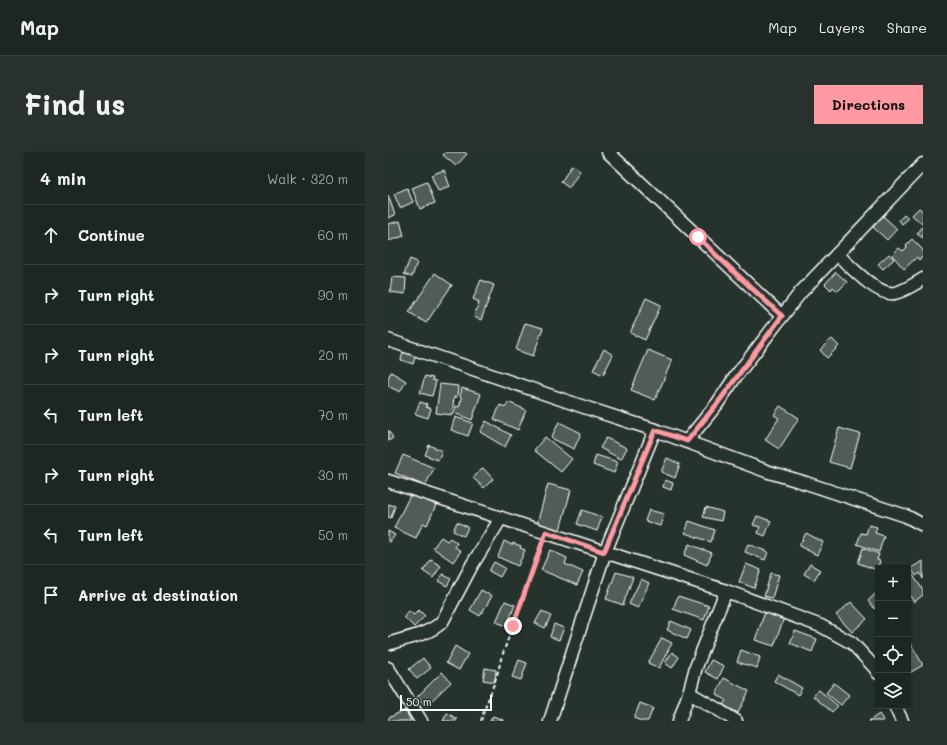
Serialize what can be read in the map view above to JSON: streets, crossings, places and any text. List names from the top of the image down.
{
  "scale_bar": "50 m",
  "page": {
    "header": "Map",
    "nav": ["Map", "Layers", "Share"],
    "buttons": "Directions",
    "title": "Find us",
    "heading": ["4 min", "Walk · 320 m"],
    "list": [
      ["Continue", "60 m"],
      ["Turn right", "90 m"],
      ["Turn right", "20 m"],
      ["Turn left", "70 m"],
      ["Turn right", "30 m"],
      ["Turn left", "50 m"],
      "Arrive at destination"
    ],
    "map_buttons": ["+", "−"],
    "scale": "50 m"
  }
}
